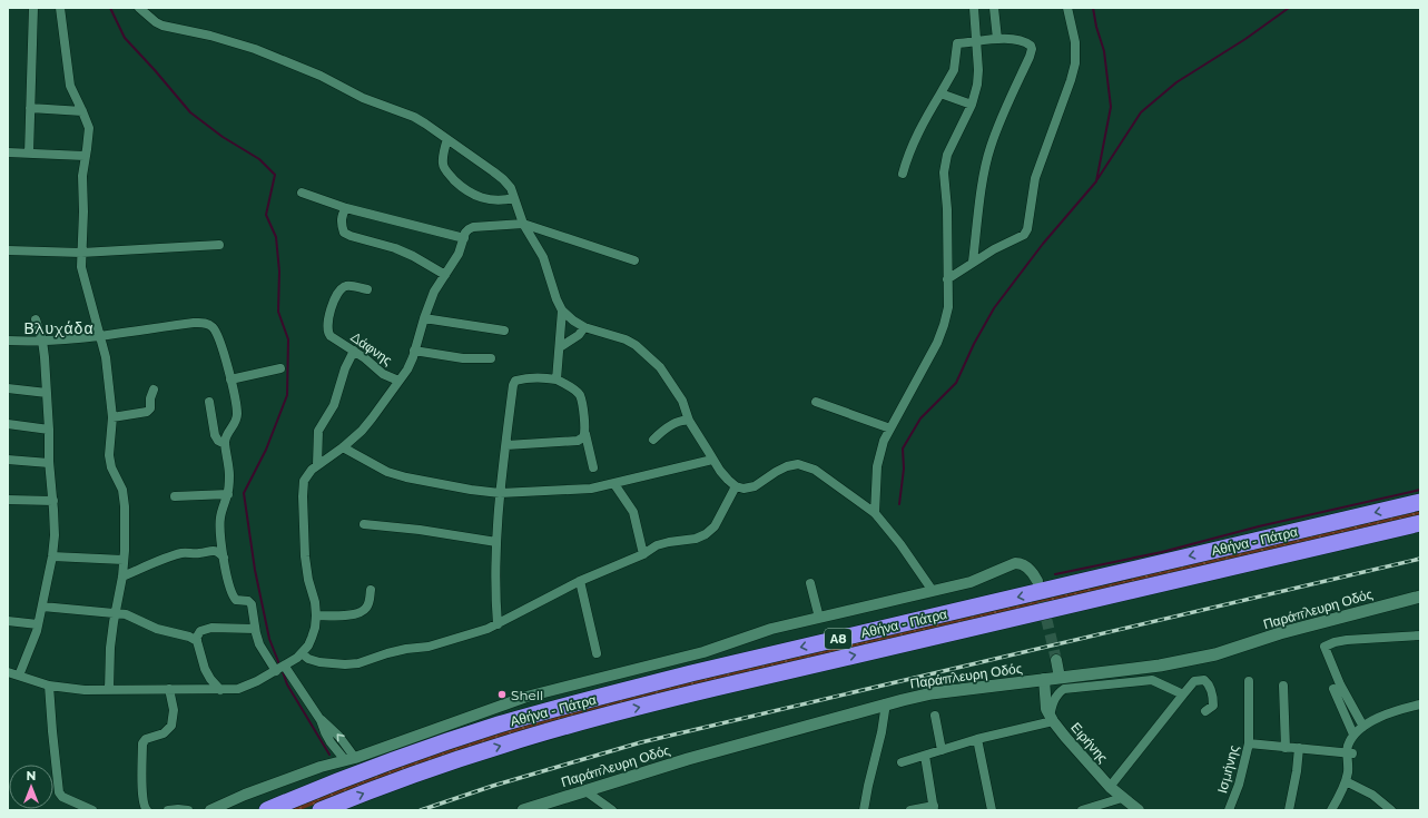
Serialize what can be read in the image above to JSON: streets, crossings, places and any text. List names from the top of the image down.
{
  "streets": {
    "highway": ["Αθήνα - Πάτρα", "Α8"],
    "main road": ["Παράπλευρη Οδός"],
    "street": ["Δάφνης", "Ειρήνης", "Ισμήνης"]
  },
  "crossings": [
    ["Παράπλευρη Οδός", "Ειρήνης"]
  ],
  "districts": ["Βλυχάδα"],
  "places": ["Shell"],
  "north": "top"
}
